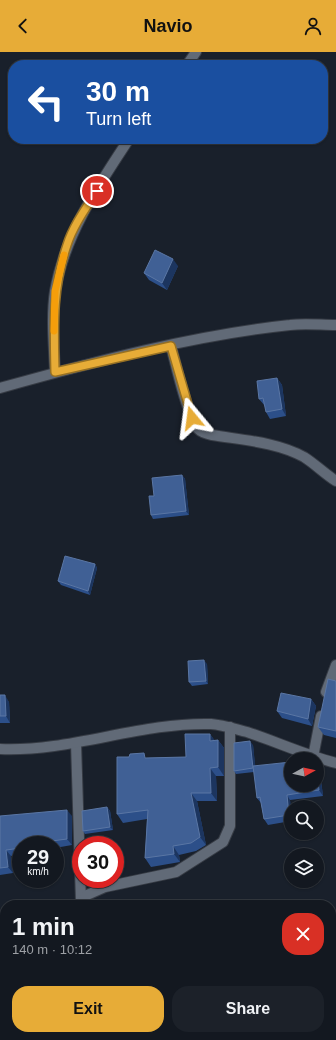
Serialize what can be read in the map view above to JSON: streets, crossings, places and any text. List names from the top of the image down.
{
  "north": "right",
  "page": {
    "header": "Navio",
    "turn": ["30 m", "Turn left"],
    "speed": "29 km/h",
    "limit": "30",
    "heading": ["1 min", "140 m · 10:12"],
    "buttons": ["Exit", "Share"]
  }
}
